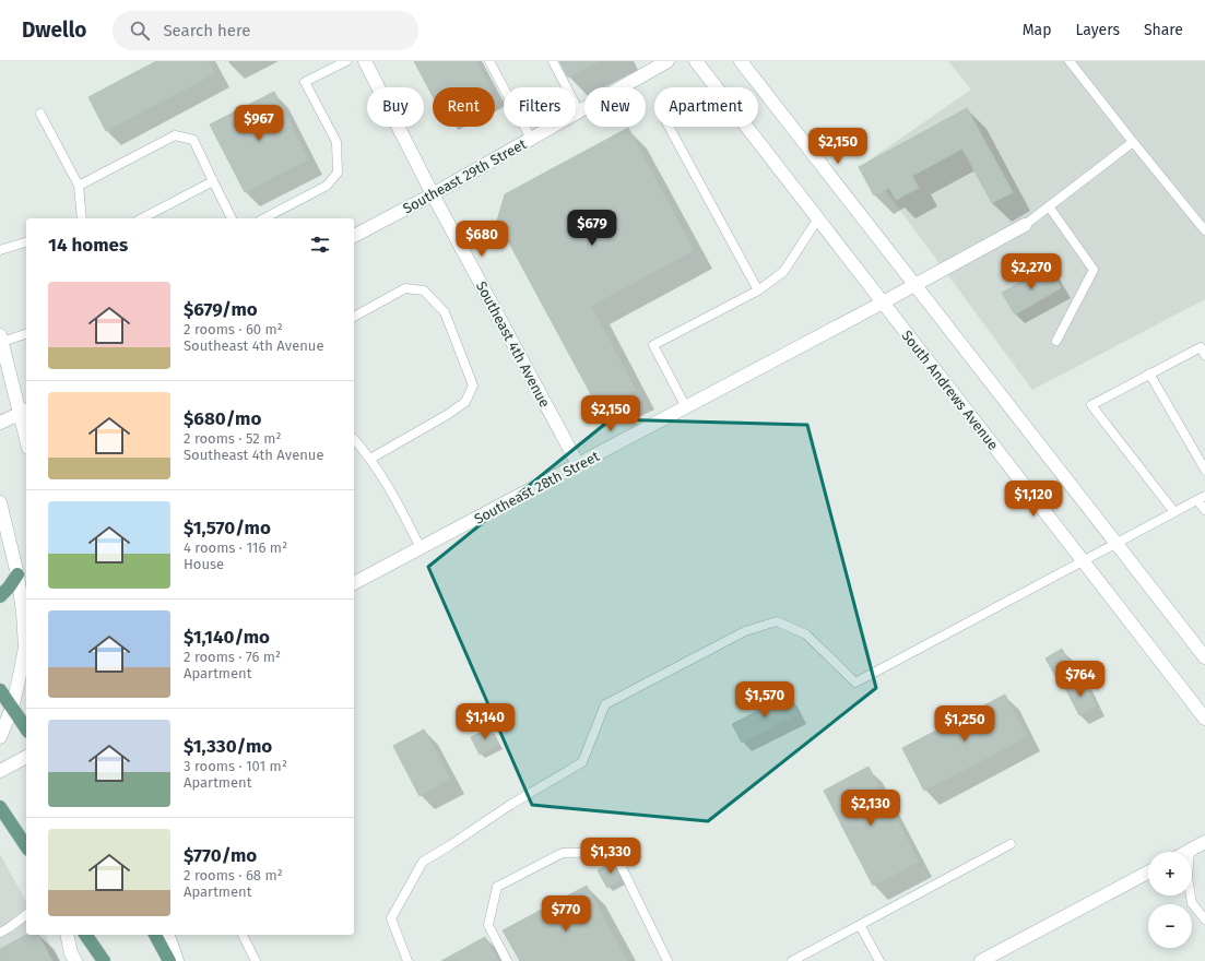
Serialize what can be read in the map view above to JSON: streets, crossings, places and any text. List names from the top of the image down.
{
  "streets": {
    "street": [
      "Southeast 29th Street",
      "Southeast 4th Avenue",
      "South Andrews Avenue",
      "Southeast 28th Street"
    ]
  },
  "crossings": [
    ["Southeast 29th Street", "Southeast 4th Avenue"],
    ["Southeast 4th Avenue", "Southeast 28th Street"],
    ["South Andrews Avenue", "Southeast 28th Street"]
  ],
  "page": {
    "header": "Dwello",
    "search": "Search here",
    "nav": ["Map", "Layers", "Share"],
    "chip": [
      "Buy",
      "Rent",
      "Filters",
      "New",
      "Apartment"
    ],
    "price": [
      "$967",
      "$2,150",
      "$679",
      "$680",
      "$2,270",
      "$2,150",
      "$1,120",
      "$764",
      "$1,570",
      "$1,140",
      "$1,250",
      "$2,130",
      "$1,330",
      "$770"
    ],
    "heading": "14 homes",
    "list": [
      {
        "name": "$679/mo",
        "note": "2 rooms · 60 m² · Southeast 4th Avenue"
      },
      {
        "name": "$680/mo",
        "note": "2 rooms · 52 m² · Southeast 4th Avenue"
      },
      {
        "name": "$1,570/mo",
        "note": "4 rooms · 116 m² · House"
      },
      {
        "name": "$1,140/mo",
        "note": "2 rooms · 76 m² · Apartment"
      },
      {
        "name": "$1,330/mo",
        "note": "3 rooms · 101 m² · Apartment"
      },
      {
        "name": "$770/mo",
        "note": "2 rooms · 68 m² · Apartment"
      }
    ],
    "map_buttons": ["+", "−"]
  }
}
